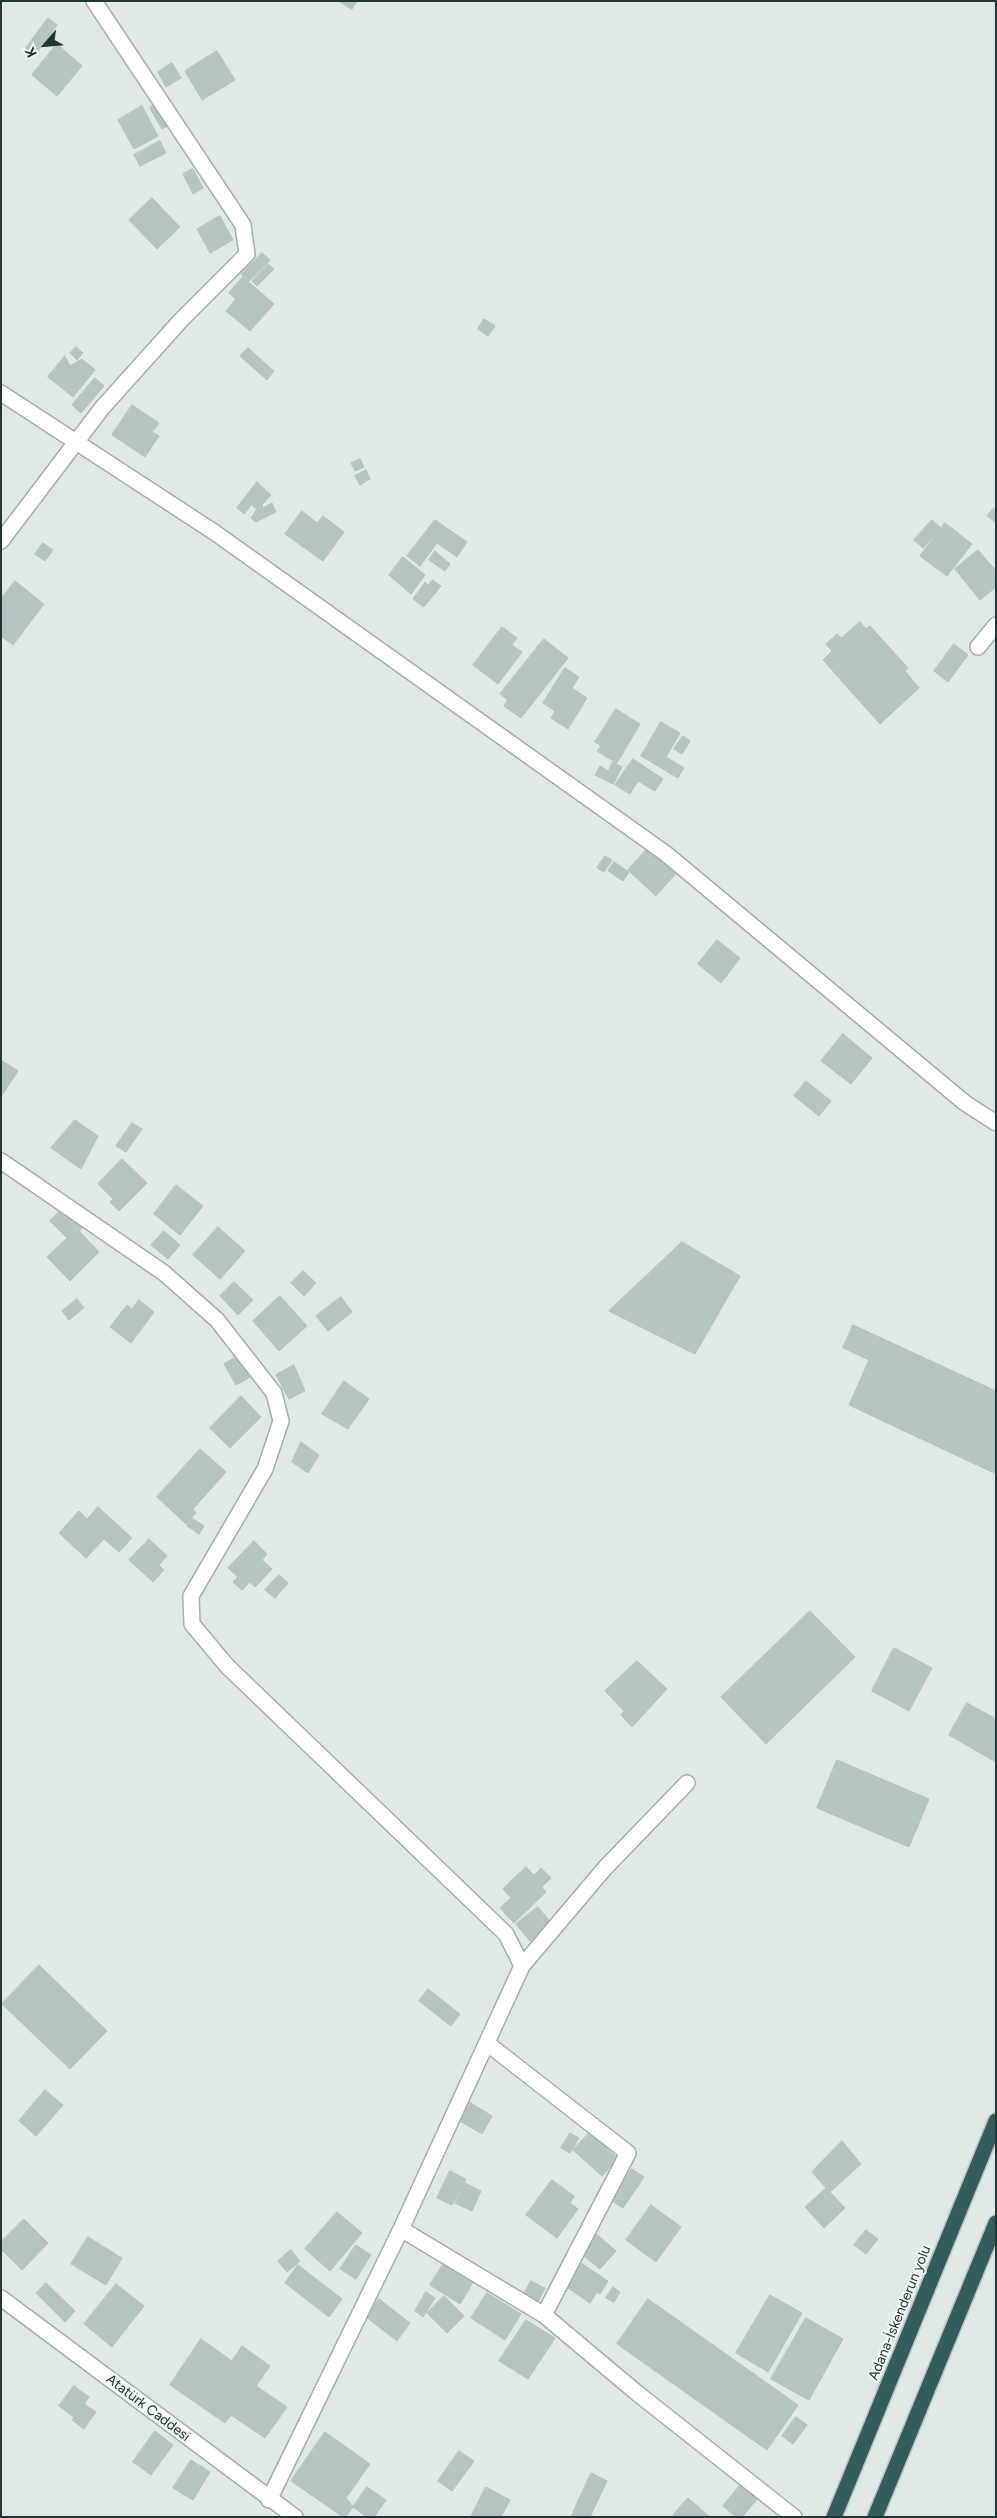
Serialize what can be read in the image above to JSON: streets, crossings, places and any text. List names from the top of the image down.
{
  "streets": {
    "highway": ["Adana-İskenderun yolu"],
    "street": ["Atatürk Caddesi"]
  },
  "north": "bottom left"
}
